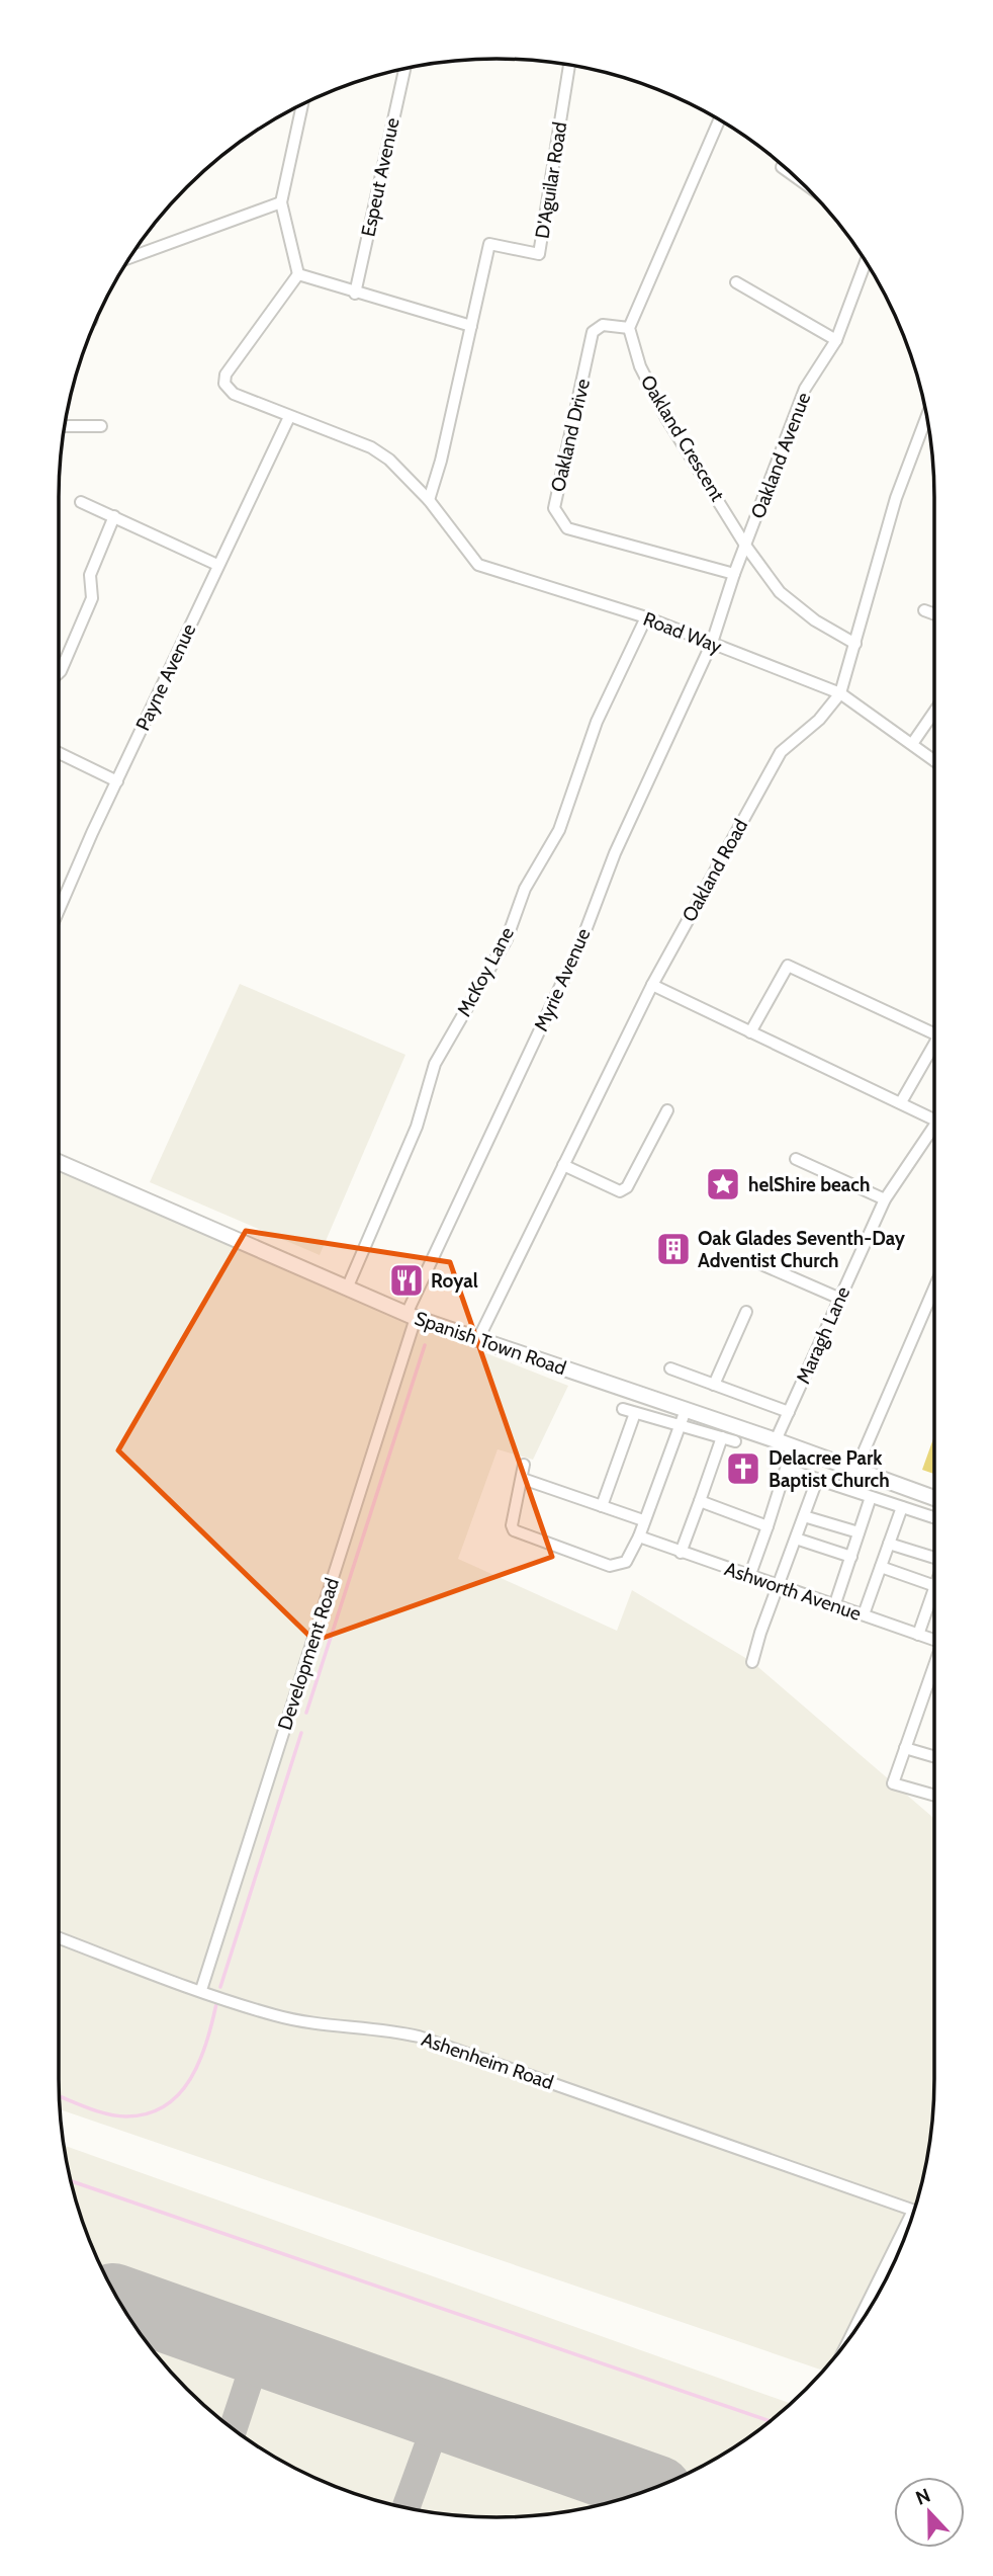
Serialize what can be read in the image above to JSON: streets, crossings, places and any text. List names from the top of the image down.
{
  "streets": {
    "main road": ["Spanish Town Road"],
    "street": [
      "Espeut Avenue",
      "D'Aguilar Road",
      "Oakland Drive",
      "Oakland Crescent",
      "Oakland Avenue",
      "Road Way",
      "Payne Avenue",
      "Oakland Road",
      "McKoy Lane",
      "Myrie Avenue",
      "Maragh Lane",
      "Ashworth Avenue",
      "Development Road",
      "Ashenheim Road"
    ]
  },
  "crossings": [
    ["Oakland Drive", "Oakland Crescent"],
    ["Oakland Drive", "Oakland Avenue"],
    ["Oakland Drive", "Myrie Avenue"],
    ["Oakland Crescent", "Oakland Avenue"],
    ["Oakland Crescent", "Oakland Road"],
    ["Oakland Avenue", "Myrie Avenue"],
    ["Road Way", "Payne Avenue"],
    ["Road Way", "Oakland Road"],
    ["Road Way", "McKoy Lane"],
    ["Road Way", "Myrie Avenue"],
    ["Oakland Road", "Spanish Town Road"],
    ["McKoy Lane", "Spanish Town Road"],
    ["Myrie Avenue", "Spanish Town Road"],
    ["Myrie Avenue", "Development Road"],
    ["Maragh Lane", "Spanish Town Road"],
    ["Spanish Town Road", "Development Road"],
    ["Development Road", "Ashenheim Road"]
  ],
  "places": {
    "place": ["helShire beach"],
    "building": ["Oak Glades Seventh-Day Adventist Church"],
    "restaurant": ["Royal"],
    "church": ["Delacree Park Baptist Church"]
  },
  "north": "top"
}
